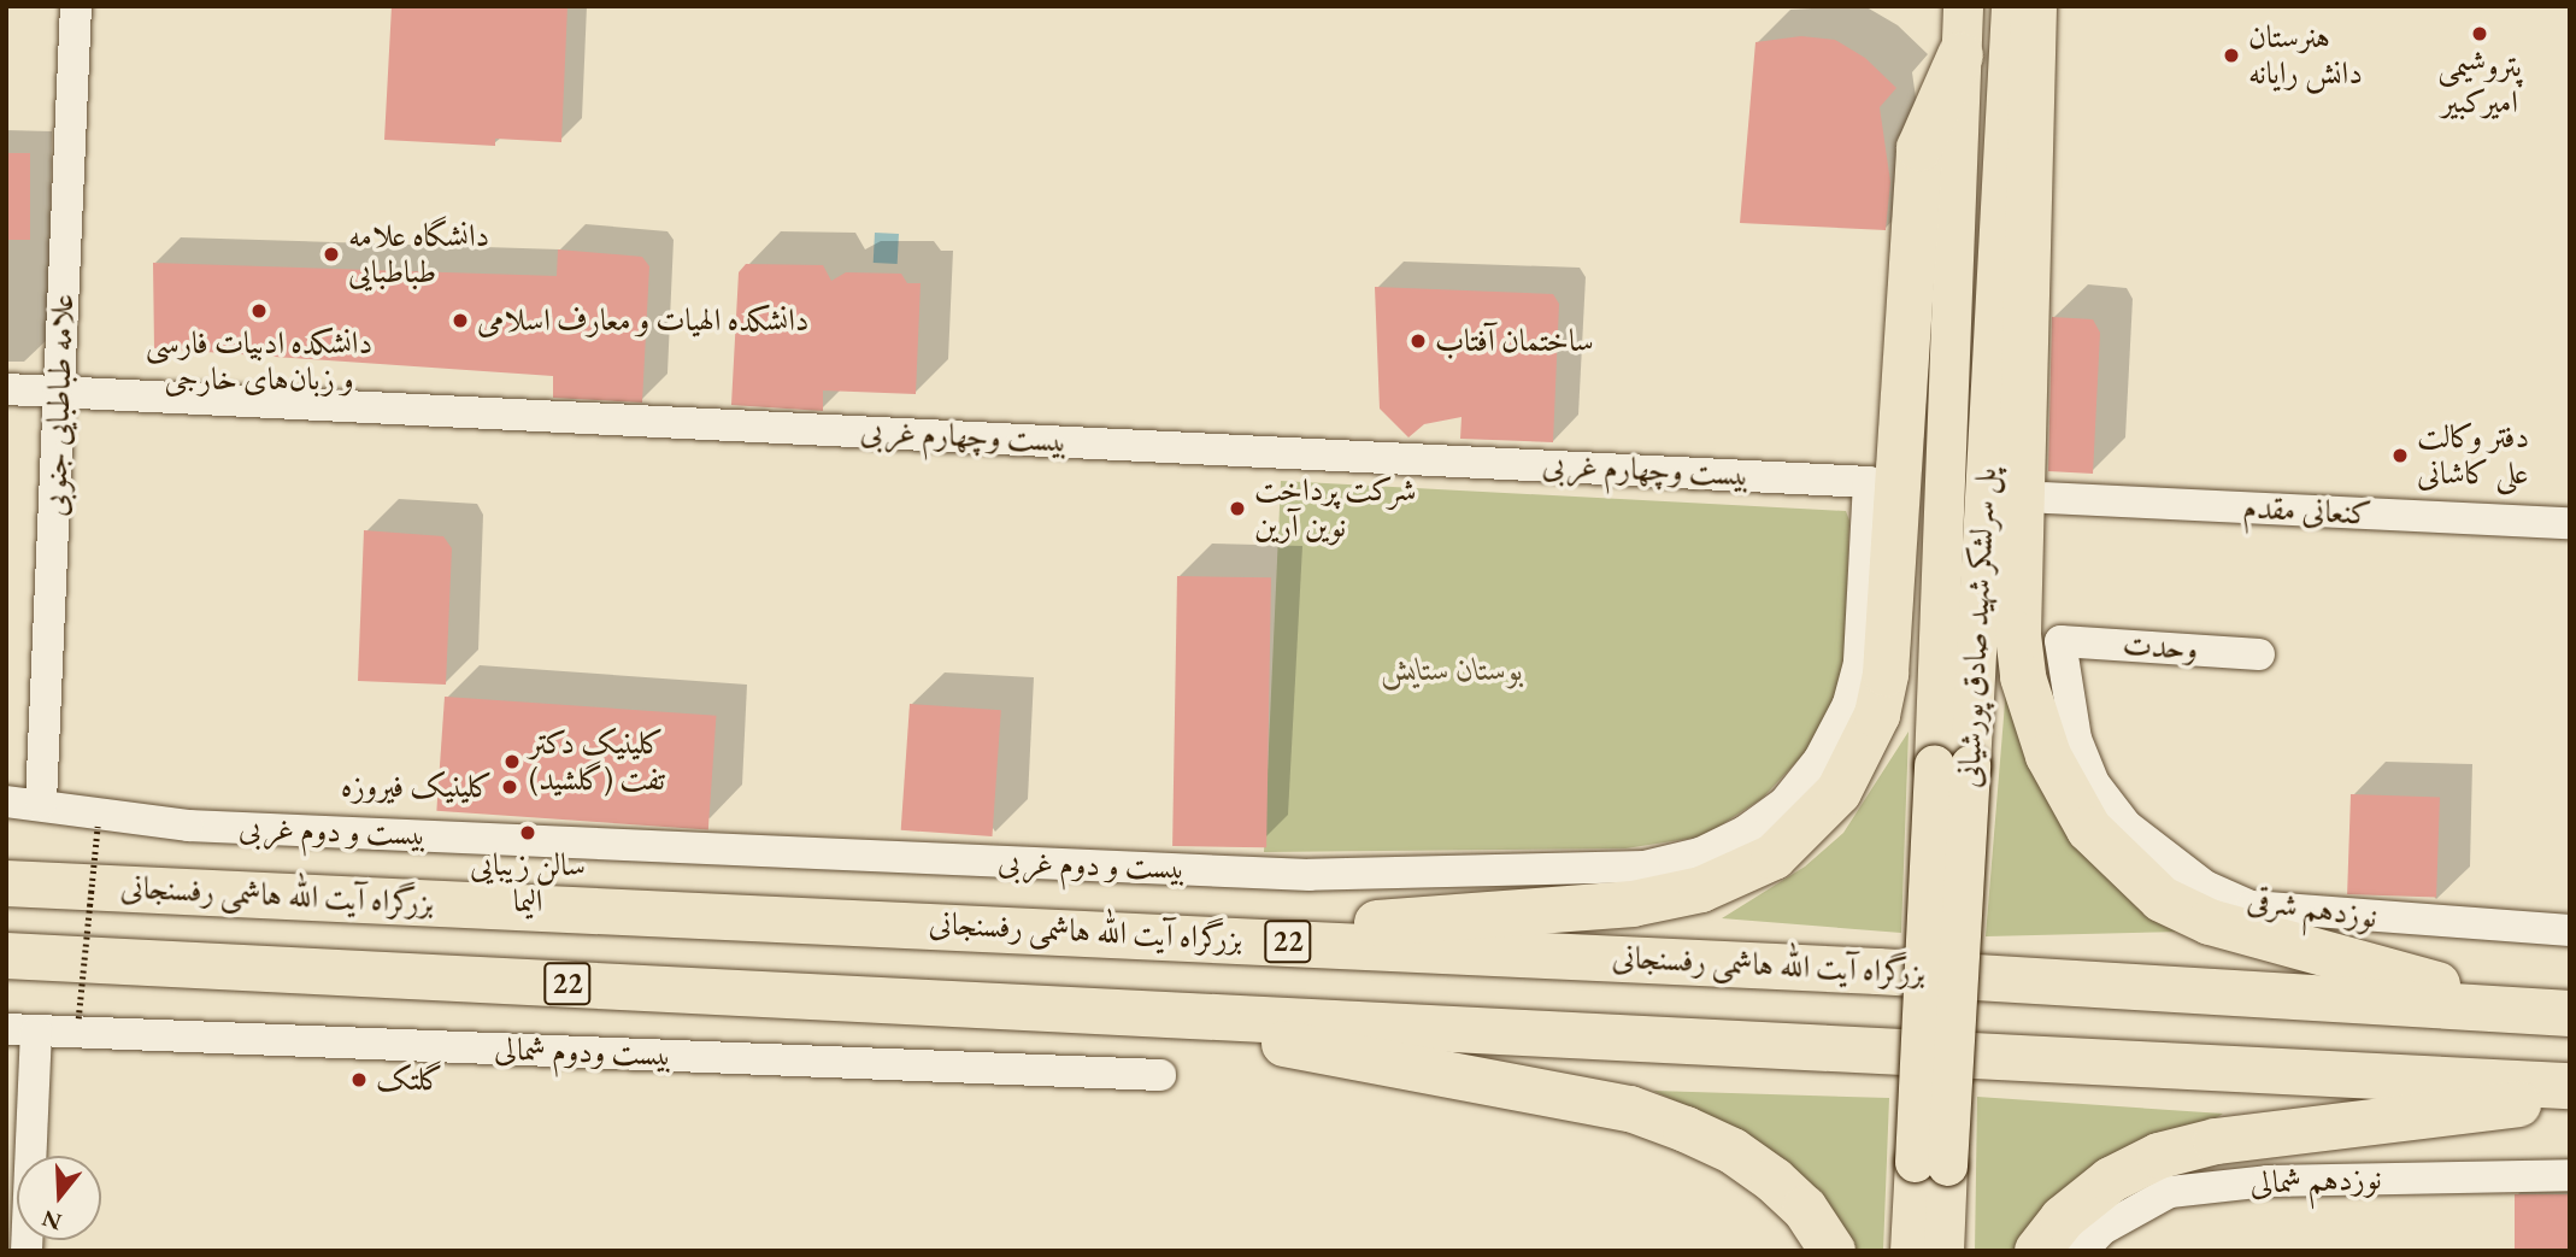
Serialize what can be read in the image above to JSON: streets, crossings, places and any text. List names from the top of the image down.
{
  "streets": {
    "highway": ["بزرگراه آیت الله هاشمی رفسنجانی", "22"],
    "main road": ["پل سرلشکر شهید صادق پورشیانی"],
    "street": [
      "علامه طباطبایی جنوبی",
      "بیست وچهارم غربی",
      "کنعانی مقدم",
      "وحدت",
      "بیست و دوم غربی",
      "نوزدهم شرقی",
      "بیست ودوم شمالی",
      "نوزدهم شمالی"
    ]
  },
  "crossings": [
    ["علامه طباطبایی جنوبی", "بیست وچهارم غربی"],
    ["علامه طباطبایی جنوبی", "بیست و دوم غربی"],
    ["بیست وچهارم غربی", "بیست و دوم غربی"],
    ["وحدت", "نوزدهم شرقی"]
  ],
  "parks": ["بوستان ستایش"],
  "places": [
    "پتروشیمی امیرکبیر",
    "هنرستان دانش رایانه",
    "دانشگاه علامه طباطبایی",
    "دانشکده ادبیات فارسی و زبان‌های خارجی",
    "دانشکده الهیات و معارف اسلامی",
    "ساختمان آفتاب",
    "دفتر وکالت علی کاشانی",
    "شرکت پرداخت نوین آرین",
    "کلینیک دکتر تفت (گلشید)",
    "کلینیک فیروزه",
    "سالن زیبایی الیما",
    "گلتک"
  ],
  "north": "bottom"
}
